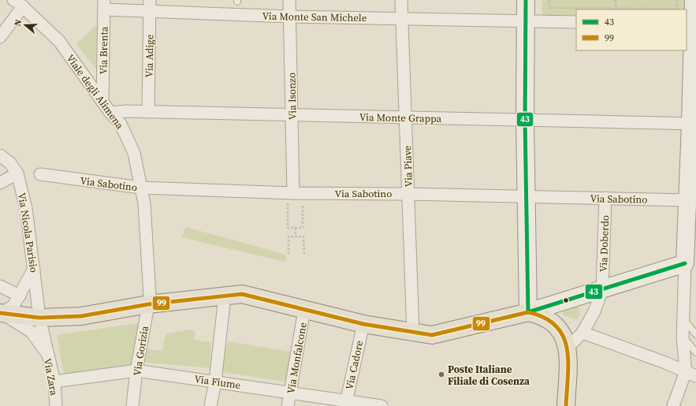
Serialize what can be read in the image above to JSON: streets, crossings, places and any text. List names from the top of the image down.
{
  "streets": {
    "street": [
      "Via Monte San Michele",
      "Via Brenta",
      "Via Adige",
      "Viale degli Alimena",
      "Via Isonzo",
      "Via Monte Grappa",
      "Via Piave",
      "Via Sabotino",
      "Via Nicola Parisio",
      "Via Doberdo",
      "Via Gorizia",
      "Via Monfalcone",
      "Via Cadore",
      "Via Zara",
      "Via Fiume"
    ]
  },
  "crossings": [
    ["Via Monte San Michele", "Via Brenta"],
    ["Via Monte San Michele", "Via Adige"],
    ["Via Monte San Michele", "Via Isonzo"],
    ["Via Monte San Michele", "Via Piave"],
    ["Via Brenta", "Viale degli Alimena"],
    ["Via Adige", "Via Monte Grappa"],
    ["Viale degli Alimena", "Via Monte Grappa"],
    ["Viale degli Alimena", "Via Sabotino"],
    ["Viale degli Alimena", "Via Gorizia"],
    ["Via Isonzo", "Via Monte Grappa"],
    ["Via Isonzo", "Via Sabotino"],
    ["Via Monte Grappa", "Via Piave"],
    ["Via Piave", "Via Sabotino"],
    ["Via Sabotino", "Via Doberdo"],
    ["Via Nicola Parisio", "Via Zara"],
    ["Via Gorizia", "Via Fiume"],
    ["Via Monfalcone", "Via Fiume"],
    ["Via Cadore", "Via Fiume"],
    ["Via Zara", "Via Fiume"]
  ],
  "places": ["Poste Italiane Filiale di Cosenza"],
  "lines": ["transit line 43", "transit line 99"],
  "legend": ["43", "99"],
  "north": "left"
}
